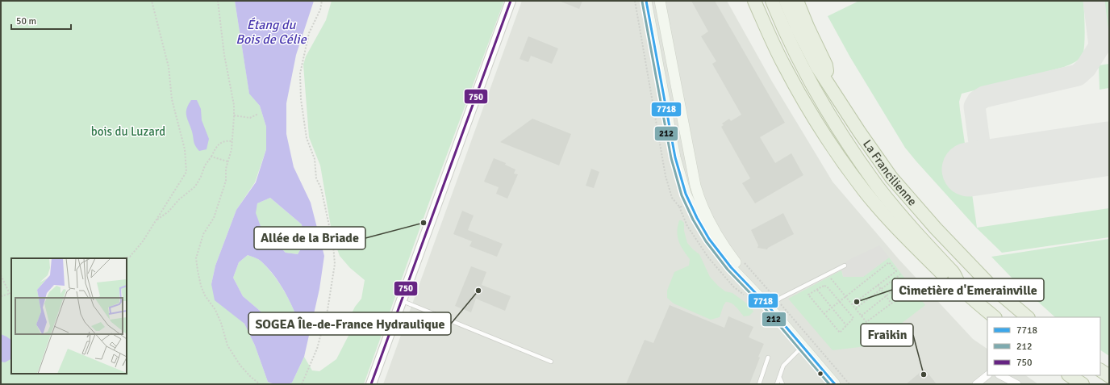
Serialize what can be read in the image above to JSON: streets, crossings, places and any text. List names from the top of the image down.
{
  "streets": {
    "highway": ["La Francilienne"]
  },
  "water": ["Étang du Bois de Célie"],
  "parks": ["bois du Luzard"],
  "places": [
    "Allée de la Briade",
    "SOGEA Île-de-France Hydraulique",
    "Cimetière d'Emerainville",
    "Fraikin"
  ],
  "lines": ["transit line 7718", "transit line 750", "transit line 212"],
  "legend": ["7718", "212", "750"],
  "scale_bar": "50 m"
}
